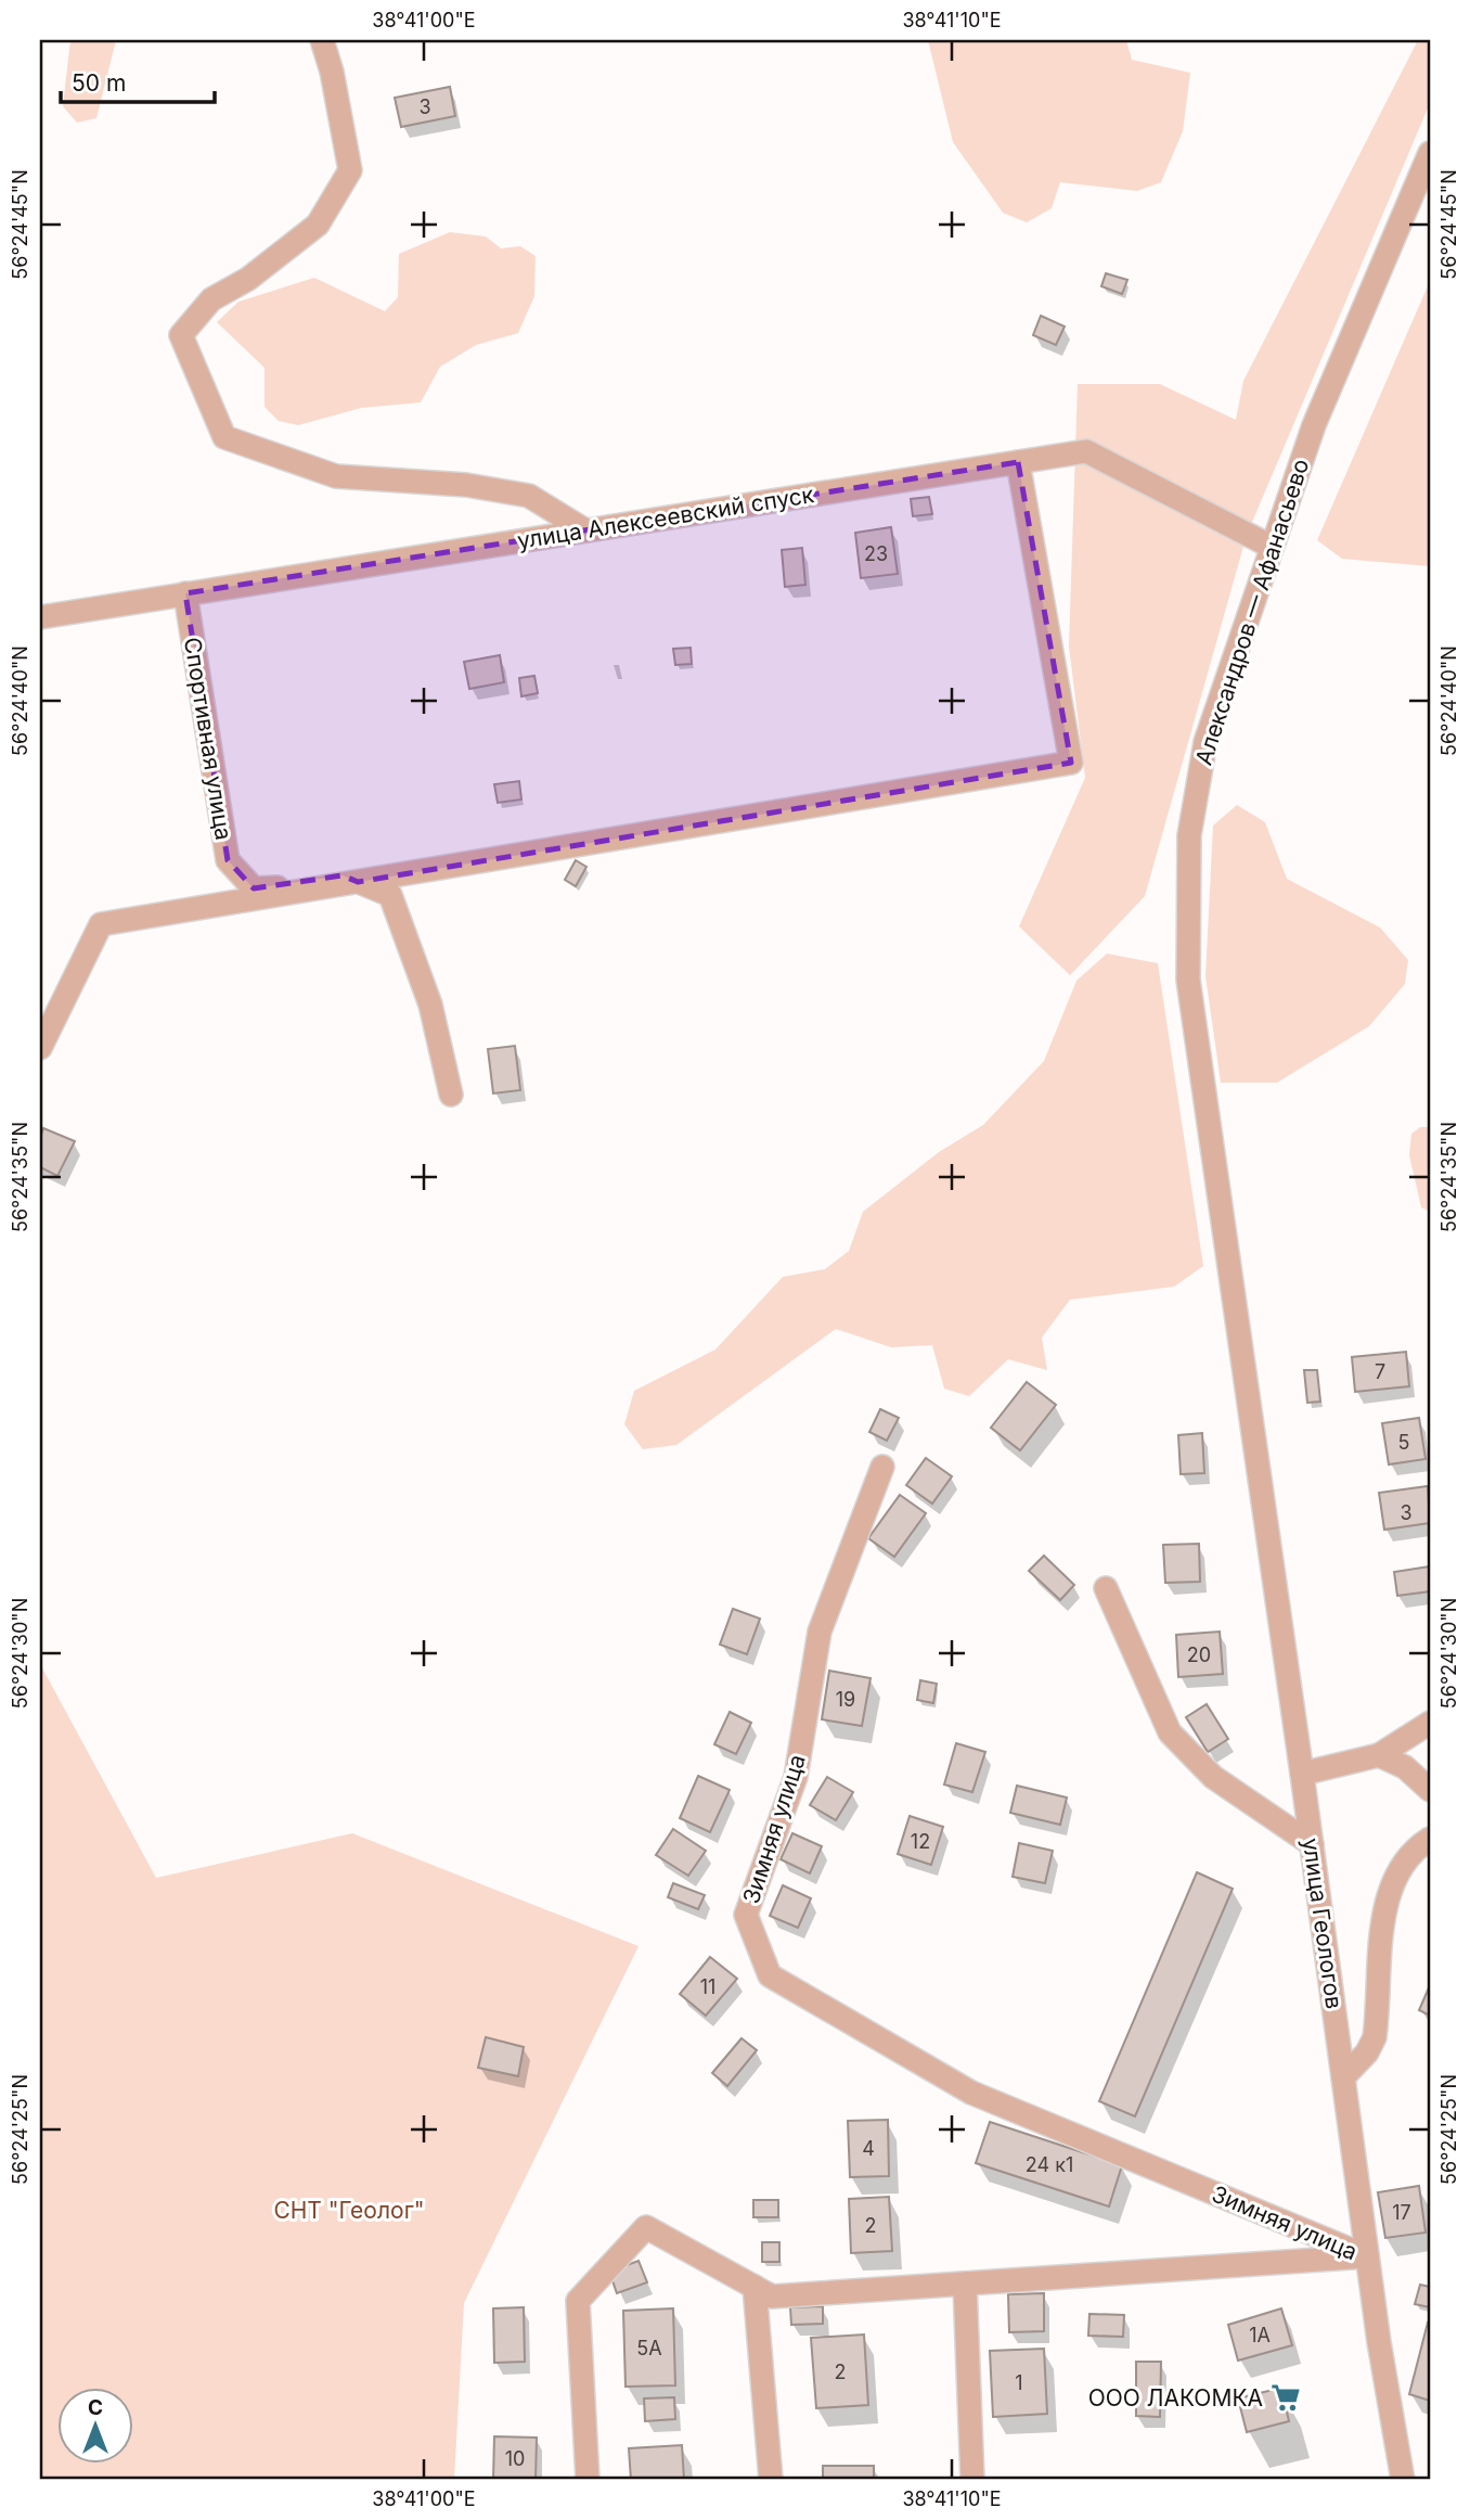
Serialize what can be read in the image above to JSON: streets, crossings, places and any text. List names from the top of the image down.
{
  "streets": {
    "street": [
      "улица Алексеевский спуск",
      "Александров — Афанасьево",
      "Спортивная улица",
      "Зимняя улица",
      "улица Геологов"
    ]
  },
  "crossings": [
    ["улица Алексеевский спуск", "Александров — Афанасьево"],
    ["улица Алексеевский спуск", "Спортивная улица"],
    ["Александров — Афанасьево", "улица Геологов"],
    ["Зимняя улица", "улица Геологов"]
  ],
  "parks": ["СНТ \"Геолог\""],
  "places": {
    "supermarket": ["ООО ЛАКОМКА"]
  },
  "house_numbers": [
    "3",
    "23",
    "7",
    "5",
    "3",
    "20",
    "19",
    "12",
    "11",
    "4",
    "24 к1",
    "17",
    "2",
    "1А",
    "5А",
    "2",
    "1",
    "10"
  ],
  "scale_bar": "50 m",
  "north": "top",
  "coordinates": [
    "38°41'00\"E",
    "38°41'10\"E",
    "56°24'45\"N",
    "56°24'40\"N",
    "56°24'35\"N",
    "56°24'30\"N",
    "56°24'25\"N"
  ]
}
